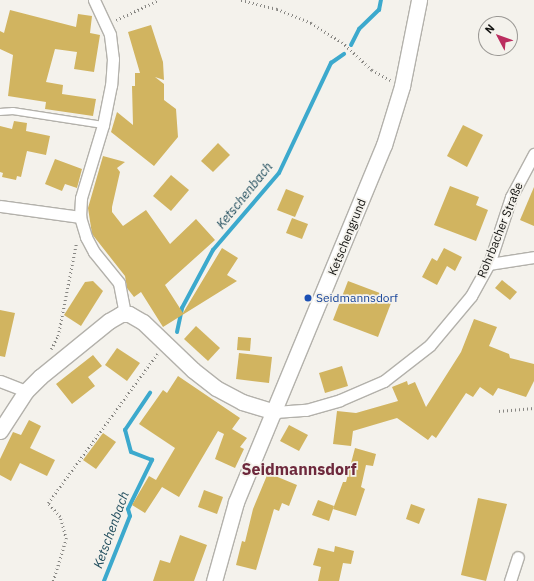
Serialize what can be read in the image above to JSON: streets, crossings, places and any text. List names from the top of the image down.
{
  "streets": {
    "street": ["Rohrbacher Straße", "Ketschengrund"]
  },
  "crossings": [
    ["Rohrbacher Straße", "Ketschengrund"]
  ],
  "districts": ["Seidmannsdorf"],
  "water": ["Ketschenbach"],
  "places": ["Seidmannsdorf"],
  "north": "top left"
}
